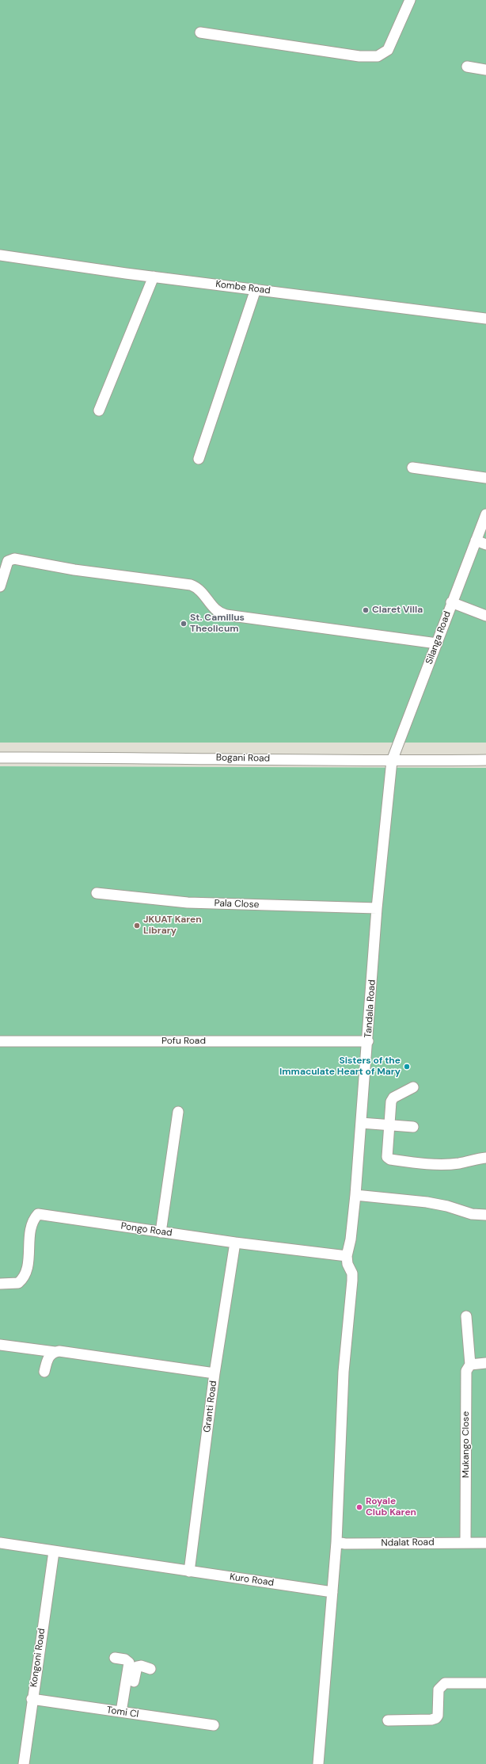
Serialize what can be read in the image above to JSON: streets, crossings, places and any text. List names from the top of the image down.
{
  "streets": {
    "street": [
      "Kombe Road",
      "Silanga Road",
      "Bogani Road",
      "Pala Close",
      "Tandala Road",
      "Pofu Road",
      "Pongo Road",
      "Granti Road",
      "Mukango Close",
      "Ndalat Road",
      "Kuro Road",
      "Kongoni Road",
      "Tomi Cl"
    ]
  },
  "crossings": [
    ["Silanga Road", "Bogani Road"],
    ["Silanga Road", "Tandala Road"],
    ["Bogani Road", "Tandala Road"],
    ["Pala Close", "Tandala Road"],
    ["Tandala Road", "Pofu Road"],
    ["Tandala Road", "Pongo Road"],
    ["Pongo Road", "Granti Road"],
    ["Granti Road", "Kuro Road"],
    ["Mukango Close", "Ndalat Road"],
    ["Kuro Road", "Kongoni Road"],
    ["Kongoni Road", "Tomi Cl"]
  ],
  "places": [
    "Claret Villa",
    "St. Camillus Theolicum",
    "JKUAT Karen Library",
    "Sisters of the Immaculate Heart of Mary",
    "Royale Club Karen"
  ]
}
